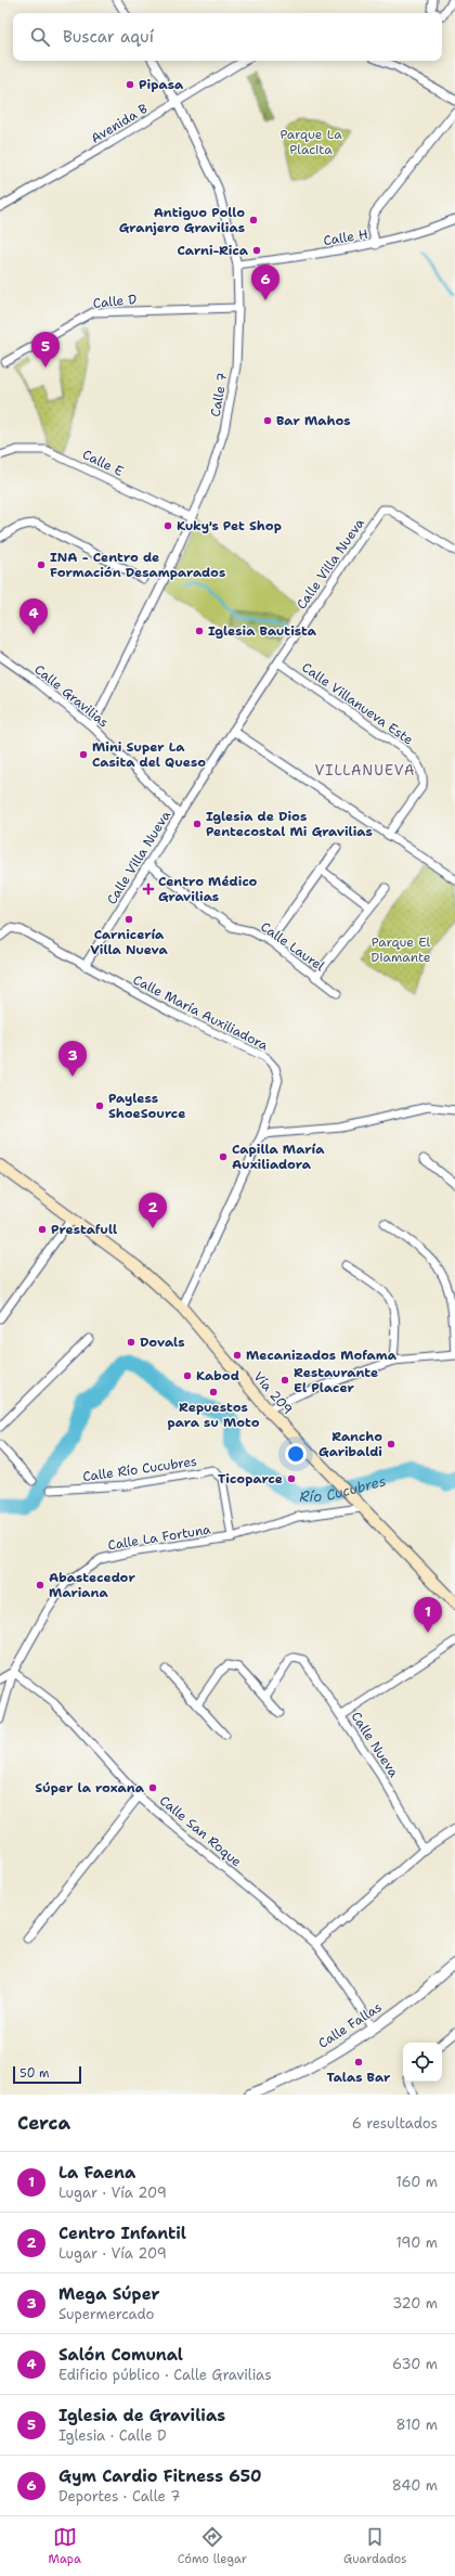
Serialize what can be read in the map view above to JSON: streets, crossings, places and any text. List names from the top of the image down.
{
  "streets": {
    "main road": ["Vía 209"],
    "street": [
      "Avenida B",
      "Calle H",
      "Calle D",
      "Calle 7",
      "Calle E",
      "Calle Villa Nueva",
      "Calle Gravilias",
      "Calle Villanueva Este",
      "Calle Laurel",
      "Calle María Auxiliadora",
      "Calle Río Cucubres",
      "Calle La Fortuna",
      "Calle Nueva",
      "Calle San Roque",
      "Calle Fallas"
    ]
  },
  "crossings": [
    ["Avenida B", "Calle 7"],
    ["Calle H", "Calle 7"],
    ["Calle D", "Calle 7"],
    ["Calle 7", "Calle E"],
    ["Calle 7", "Calle Gravilias"],
    ["Calle Villa Nueva", "Calle Gravilias"],
    ["Calle Villa Nueva", "Calle Villanueva Este"],
    ["Calle Villa Nueva", "Calle Laurel"],
    ["Calle Villa Nueva", "Calle María Auxiliadora"],
    ["Calle María Auxiliadora", "Vía 209"],
    ["Vía 209", "Calle La Fortuna"],
    ["Calle Río Cucubres", "Calle La Fortuna"],
    ["Calle La Fortuna", "Calle San Roque"],
    ["Calle San Roque", "Calle Fallas"]
  ],
  "districts": ["VILLANUEVA"],
  "water": ["Río Cucubres"],
  "parks": ["Parque La Placita", "Parque El Diamante"],
  "places": {
    "other": [
      "Pipasa",
      "Antiguo Pollo Granjero Gravilias",
      "Carni-Rica",
      "Bar Mahos",
      "Kuky's Pet Shop",
      "INA - Centro de Formación Desamparados",
      "Iglesia Bautista",
      "Mini Super La Casita del Queso",
      "Iglesia de Dios Pentecostal Mi Gravilias",
      "Carnicería Villa Nueva",
      "Payless ShoeSource",
      "Capilla María Auxiliadora",
      "Prestafull",
      "Dovals",
      "Mecanizados Mofama",
      "Kabod",
      "Restaurante El Placer",
      "Repuestos para su Moto",
      "Rancho Garibaldi",
      "Ticoparce",
      "Abastecedor Mariana",
      "Súper la roxana",
      "Talas Bar"
    ],
    "health": ["Centro Médico Gravilias"]
  },
  "scale_bar": "50 m",
  "page": {
    "search": "Buscar aquí",
    "pins": [
      "6",
      "5",
      "4",
      "3",
      "2",
      "1"
    ],
    "scale": "50 m",
    "heading": ["Cerca", "6 resultados"],
    "list": [
      {
        "mark": "1",
        "name": "La Faena",
        "note": "Lugar · Vía 209",
        "value": "160 m"
      },
      {
        "mark": "2",
        "name": "Centro Infantil",
        "note": "Lugar · Vía 209",
        "value": "190 m"
      },
      {
        "mark": "3",
        "name": "Mega Súper",
        "note": "Supermercado",
        "value": "320 m"
      },
      {
        "mark": "4",
        "name": "Salón Comunal",
        "note": "Edificio público · Calle Gravilias",
        "value": "630 m"
      },
      {
        "mark": "5",
        "name": "Iglesia de Gravilias",
        "note": "Iglesia · Calle D",
        "value": "810 m"
      },
      {
        "mark": "6",
        "name": "Gym Cardio Fitness 650",
        "note": "Deportes · Calle 7",
        "value": "840 m"
      }
    ],
    "nav": ["Mapa", "Cómo llegar", "Guardados"]
  }
}
